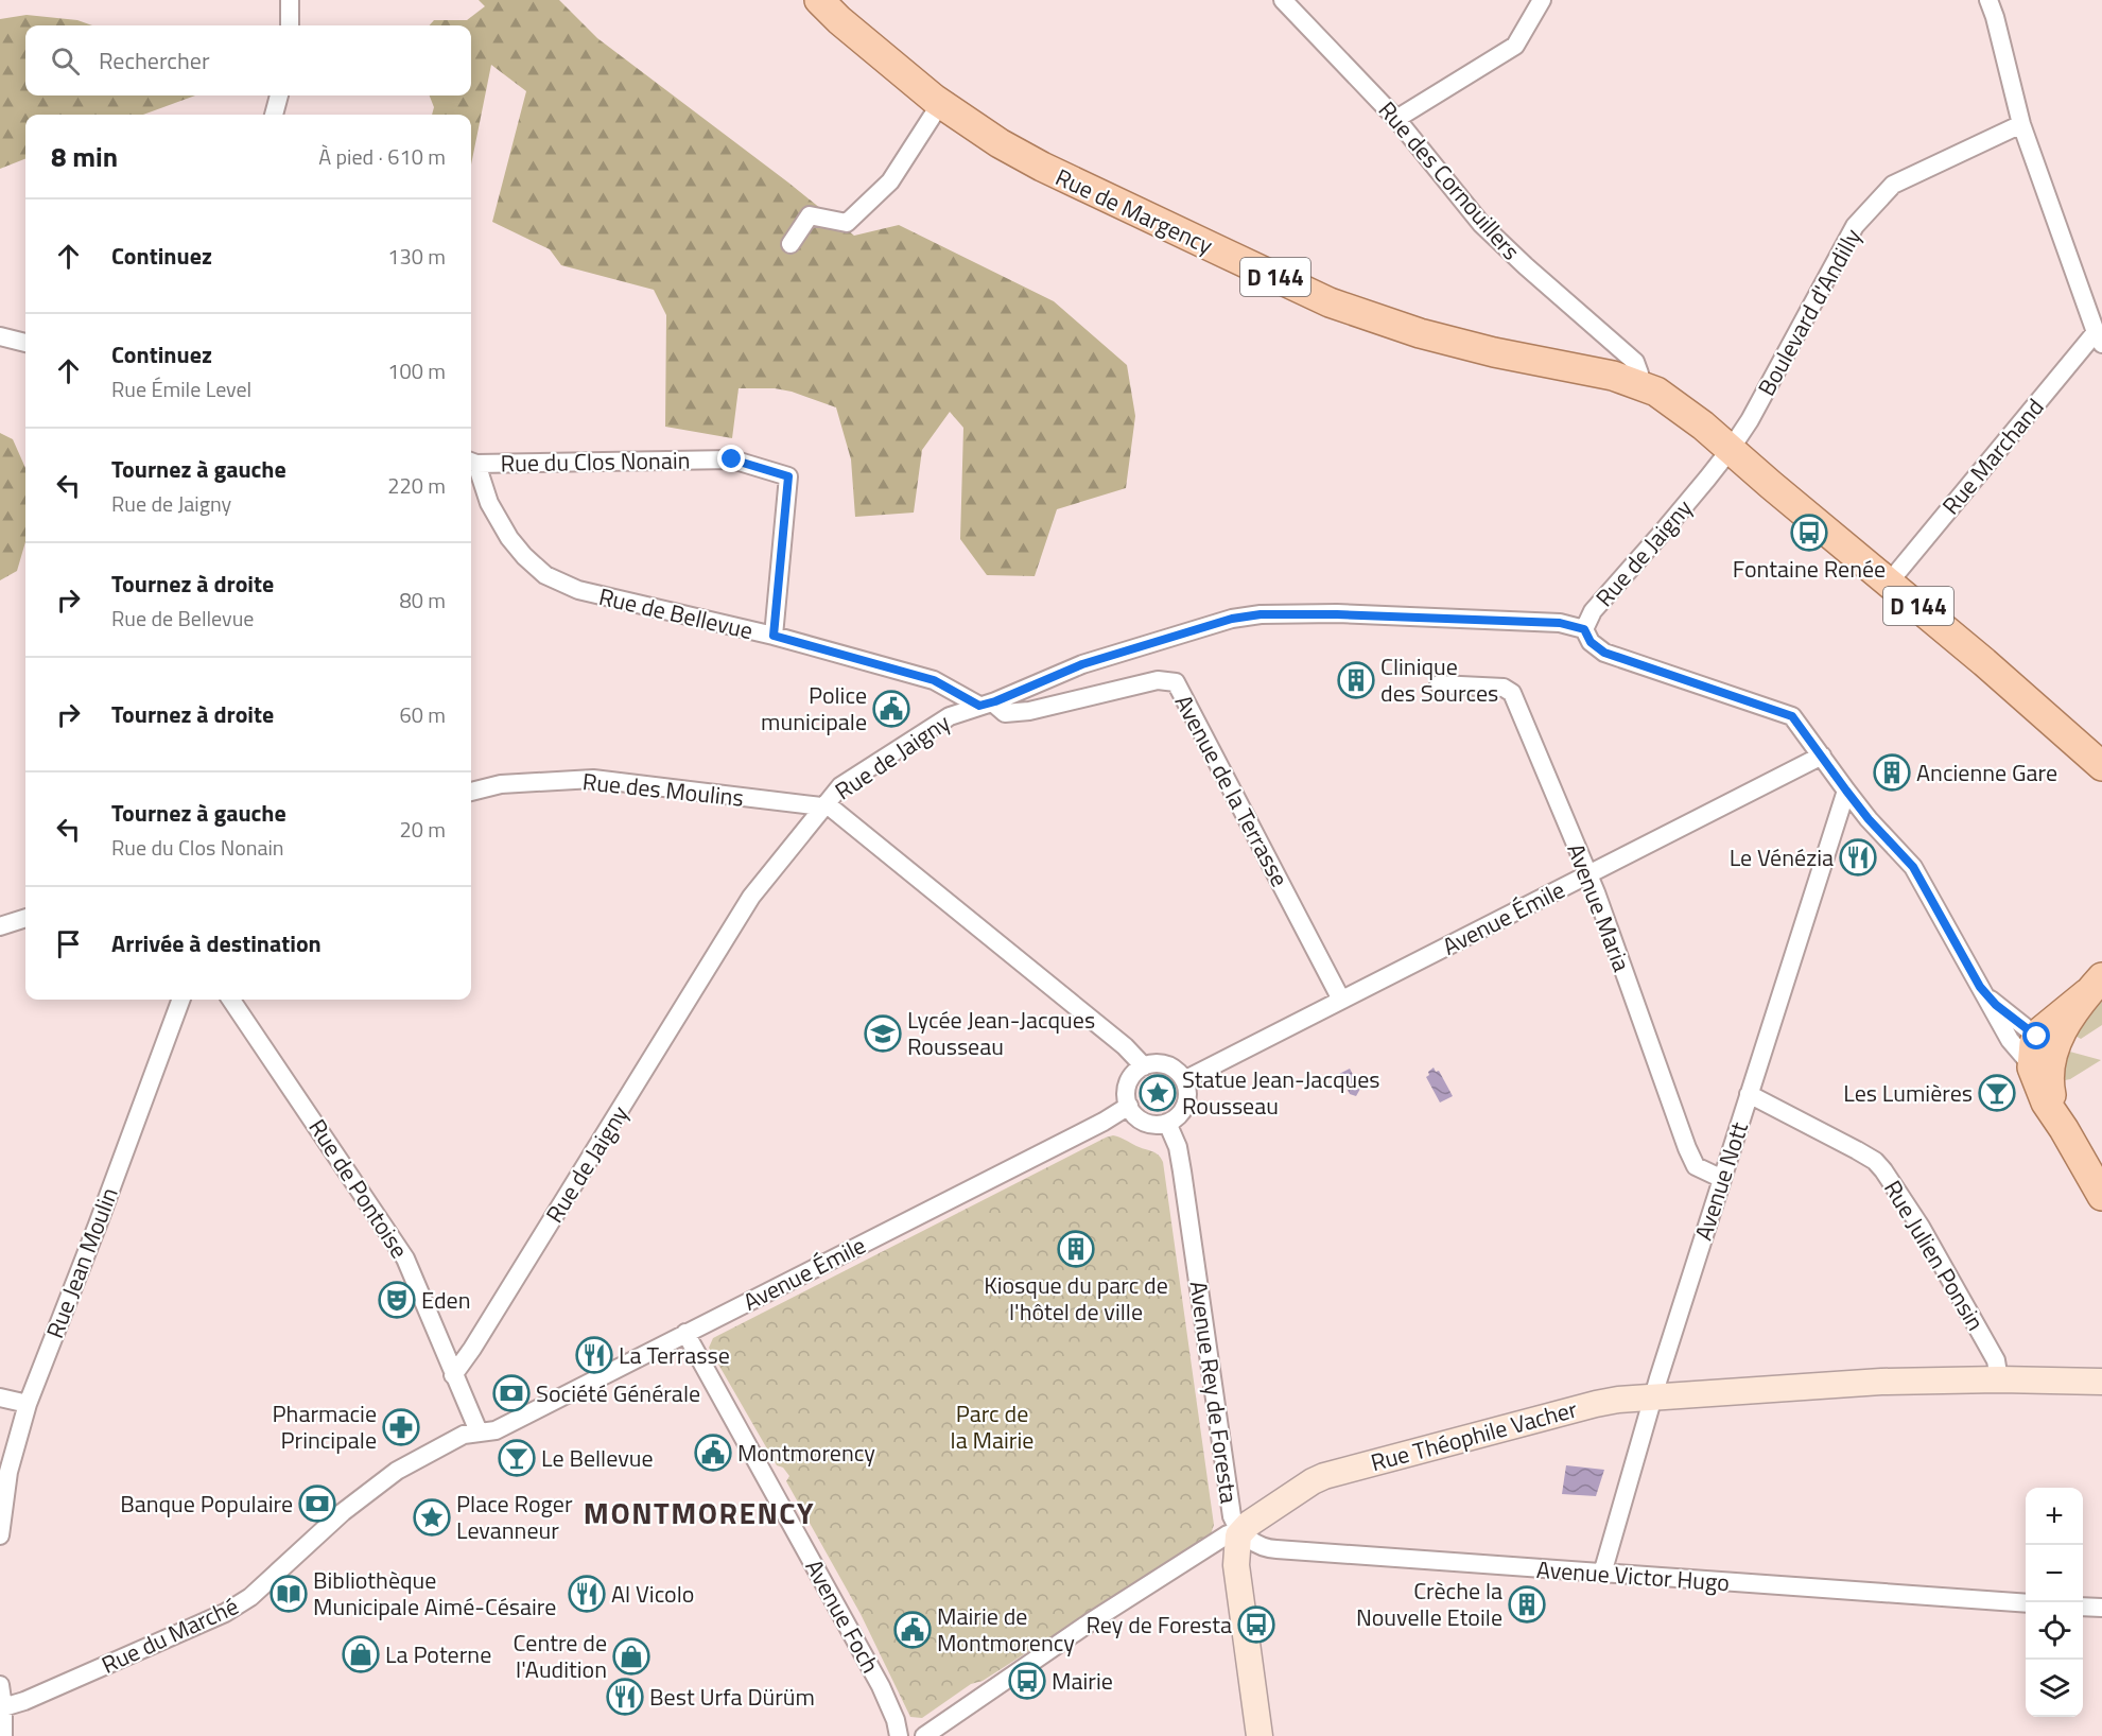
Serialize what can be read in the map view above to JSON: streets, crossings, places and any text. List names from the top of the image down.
{
  "streets": {
    "main road": [
      "Rue de Margency",
      "D 144",
      "Avenue Rey de Foresta",
      "Rue Théophile Vacher"
    ],
    "street": [
      "Rue des Cornouillers",
      "Boulevard d'Andilly",
      "Rue Marchand",
      "Rue du Clos Nonain",
      "Rue de Jaigny",
      "Rue de Bellevue",
      "Rue des Moulins",
      "Avenue de la Terrasse",
      "Avenue Maria",
      "Avenue Émile",
      "Avenue Nott",
      "Rue de Pontoise",
      "Rue Julien Ponsin",
      "Rue Jean Moulin",
      "Avenue Victor Hugo",
      "Avenue Foch",
      "Rue du Marché"
    ]
  },
  "crossings": [
    ["Rue des Cornouillers", "Rue de Margency"],
    ["Rue de Margency", "D 144"],
    ["Rue de Margency", "Boulevard d'Andilly"],
    ["Rue de Margency", "Rue de Jaigny"],
    ["D 144", "Boulevard d'Andilly"],
    ["D 144", "Rue Marchand"],
    ["D 144", "Rue de Jaigny"],
    ["Boulevard d'Andilly", "Rue de Jaigny"],
    ["Rue du Clos Nonain", "Rue de Bellevue"],
    ["Rue de Jaigny", "Rue de Bellevue"],
    ["Rue de Jaigny", "Rue des Moulins"],
    ["Rue de Jaigny", "Avenue de la Terrasse"],
    ["Rue de Jaigny", "Rue de Pontoise"],
    ["Rue de Bellevue", "Avenue de la Terrasse"],
    ["Avenue de la Terrasse", "Avenue Émile"],
    ["Avenue Maria", "Avenue Émile"],
    ["Avenue Maria", "Avenue Nott"],
    ["Avenue Émile", "Rue de Pontoise"],
    ["Avenue Émile", "Avenue Rey de Foresta"],
    ["Avenue Émile", "Avenue Foch"],
    ["Avenue Émile", "Rue du Marché"],
    ["Avenue Nott", "Rue Julien Ponsin"],
    ["Avenue Nott", "Rue Théophile Vacher"],
    ["Avenue Nott", "Avenue Victor Hugo"],
    ["Rue de Pontoise", "Rue du Marché"],
    ["Rue Julien Ponsin", "Rue Théophile Vacher"],
    ["Avenue Rey de Foresta", "Rue Théophile Vacher"],
    ["Avenue Rey de Foresta", "Avenue Victor Hugo"],
    ["Rue Théophile Vacher", "Avenue Victor Hugo"]
  ],
  "districts": ["MONTMORENCY"],
  "parks": ["Parc de la Mairie"],
  "places": {
    "bus stop": ["Fontaine Renée", "Rey de Foresta", "Mairie"],
    "building": [
      "Clinique des Sources",
      "Ancienne Gare",
      "Kiosque du parc de l'hôtel de ville",
      "Crèche la Nouvelle Etoile"
    ],
    "public building": ["Police municipale", "Montmorency", "Mairie de Montmorency"],
    "restaurant": [
      "Le Vénézia",
      "La Terrasse",
      "Al Vicolo",
      "Best Urfa Dürüm"
    ],
    "school or university": ["Lycée Jean-Jacques Rousseau"],
    "place": ["Statue Jean-Jacques Rousseau", "Place Roger Levanneur"],
    "bar": ["Les Lumières", "Le Bellevue"],
    "theatre": ["Eden"],
    "bank": ["Société Générale", "Banque Populaire"],
    "pharmacy": ["Pharmacie Principale"],
    "library": ["Bibliothèque Municipale Aimé-Césaire"],
    "shop": ["La Poterne", "Centre de l'Audition"]
  },
  "page": {
    "search": "Rechercher",
    "heading": ["8 min", "À pied · 610 m"],
    "list": [
      ["Continuez", "130 m"],
      ["Continuez", "Rue Émile Level", "100 m"],
      ["Tournez à gauche", "Rue de Jaigny", "220 m"],
      ["Tournez à droite", "Rue de Bellevue", "80 m"],
      ["Tournez à droite", "60 m"],
      ["Tournez à gauche", "Rue du Clos Nonain", "20 m"],
      "Arrivée à destination"
    ],
    "map_buttons": ["+", "−"]
  }
}
